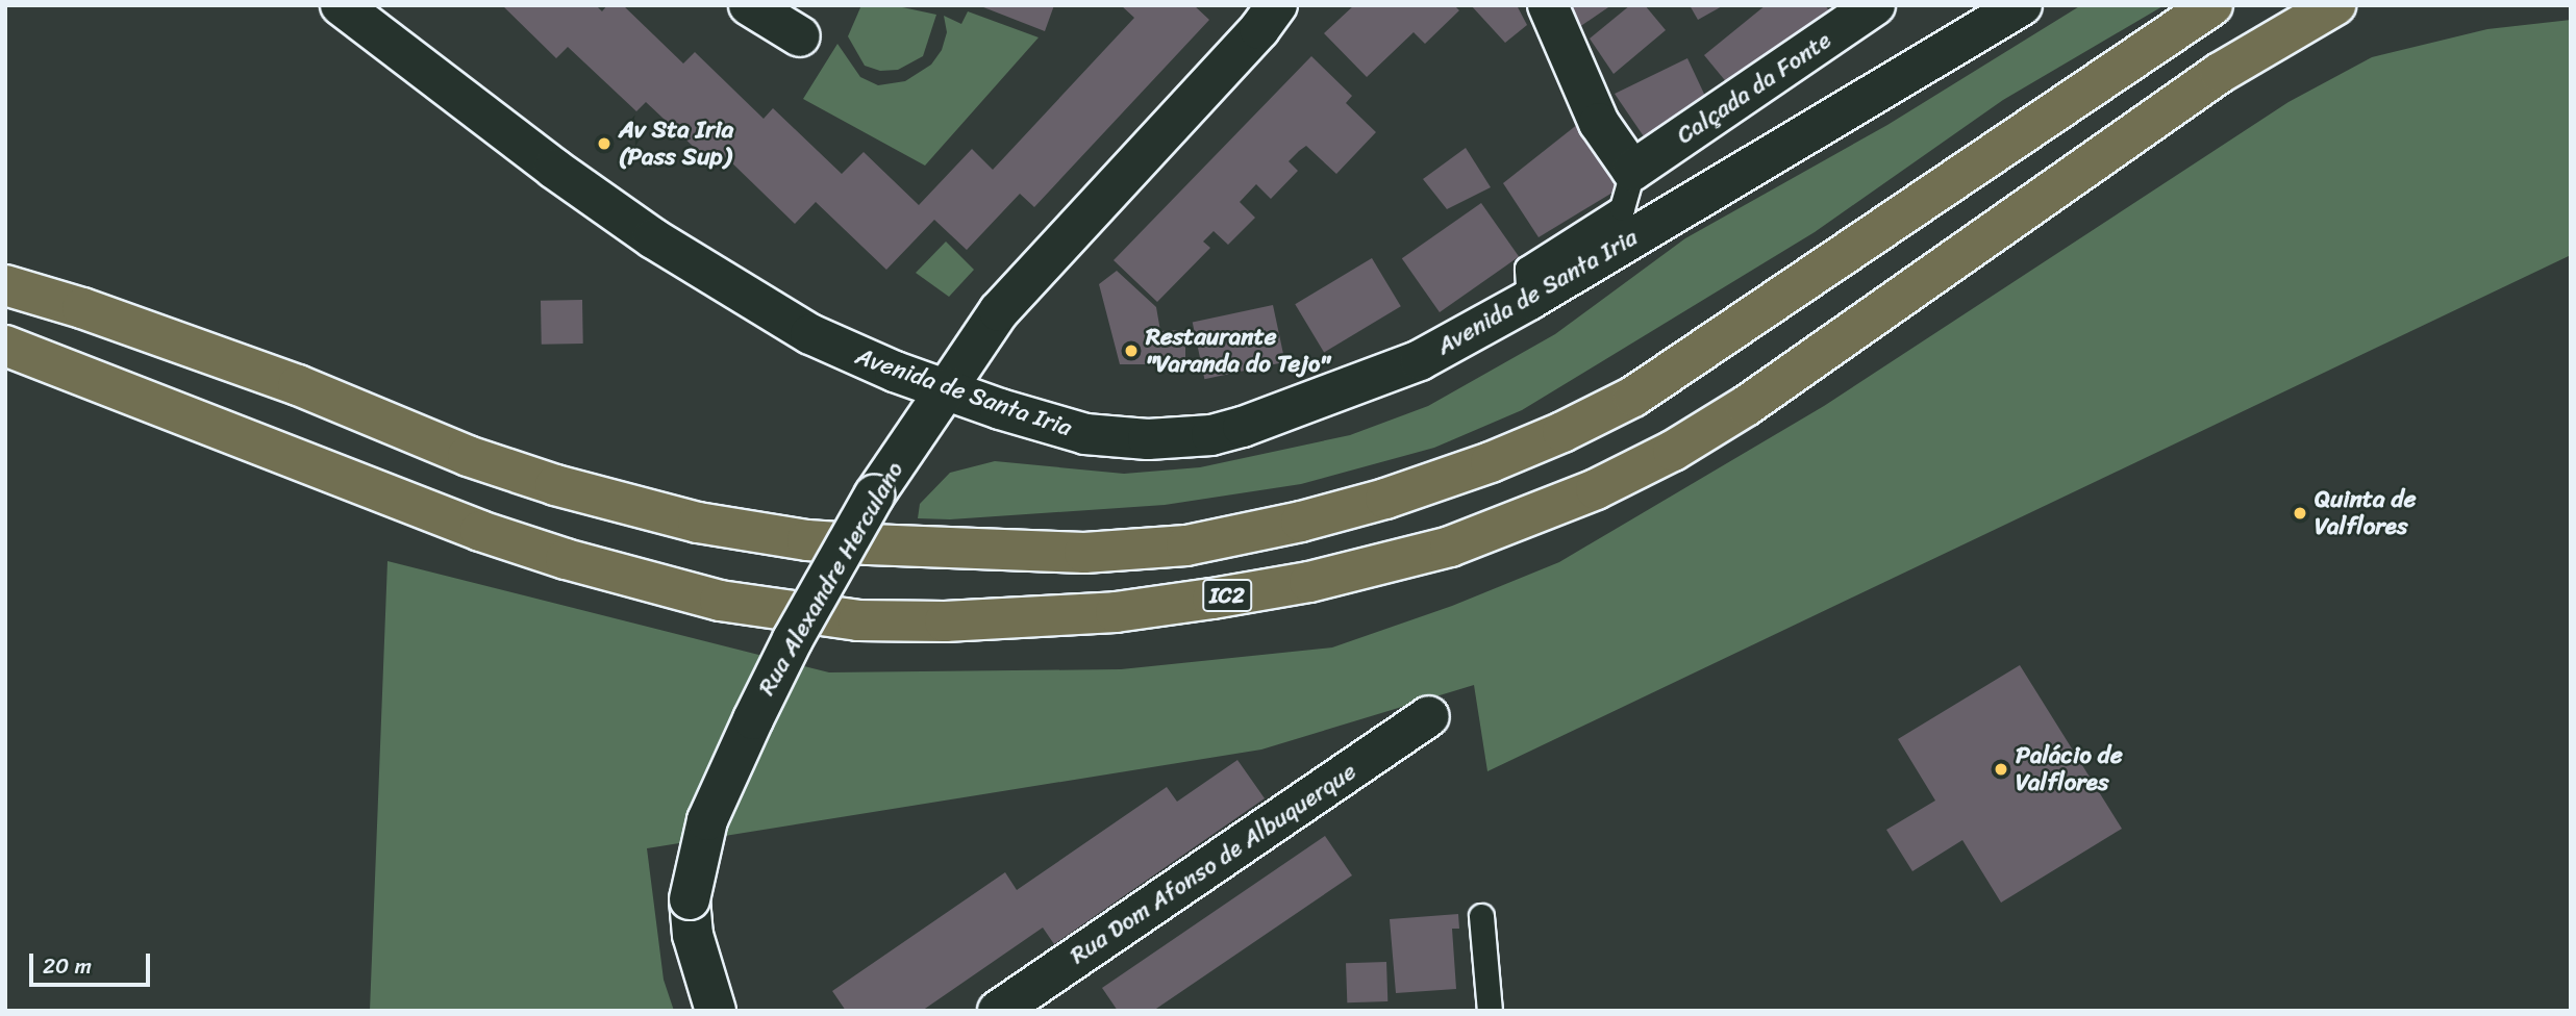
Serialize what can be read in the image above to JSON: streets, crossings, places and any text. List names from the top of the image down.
{
  "streets": {
    "highway": ["IC2"],
    "main road": [
      "Calçada da Fonte",
      "Avenida de Santa Iria",
      "Rua Alexandre Herculano",
      "Rua Dom Afonso de Albuquerque"
    ]
  },
  "crossings": [
    ["Avenida de Santa Iria", "Rua Alexandre Herculano"]
  ],
  "places": [
    "Av Sta Iria (Pass Sup)",
    "Restaurante \"Varanda do Tejo\"",
    "Quinta de Valflores",
    "Palácio de Valflores"
  ],
  "scale_bar": "20 m"
}
